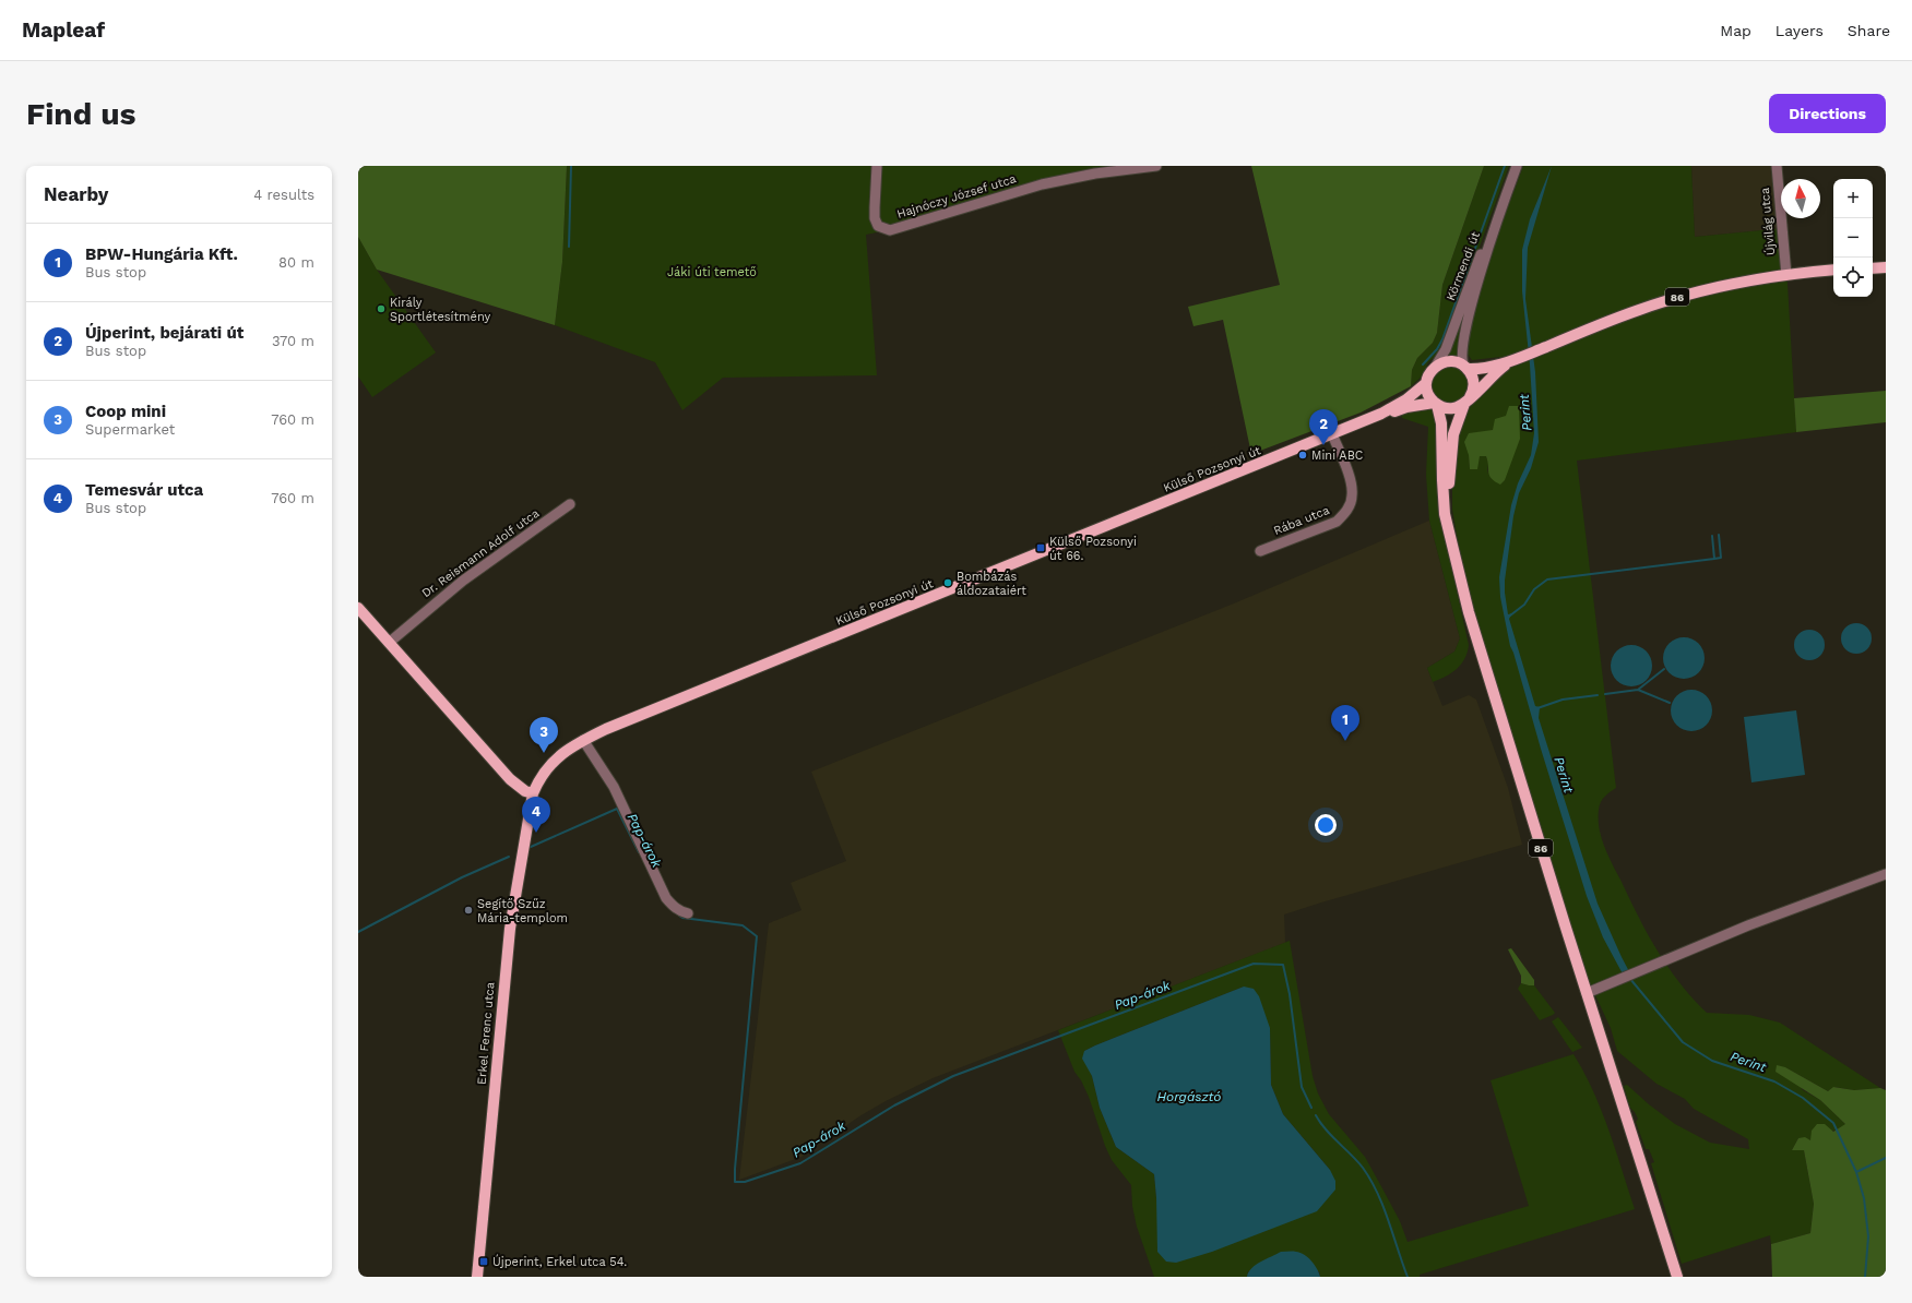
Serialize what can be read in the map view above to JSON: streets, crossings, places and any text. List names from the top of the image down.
{
  "streets": {
    "main road": ["86", "Külső Pozsonyi út", "Erkel Ferenc utca"],
    "street": [
      "Hajnóczy József utca",
      "Újvilág utca",
      "Körmendi út",
      "Rába utca",
      "Dr. Reismann Adolf utca"
    ]
  },
  "crossings": [
    ["Újvilág utca", "86"],
    ["Körmendi út", "86"],
    ["Külső Pozsonyi út", "Rába utca"],
    ["Külső Pozsonyi út", "Erkel Ferenc utca"]
  ],
  "water": ["Perint", "Pap-árok", "Horgásztó"],
  "parks": ["Jáki úti temető"],
  "places": {
    "other": [
      "Király Sportlétesítmény",
      "Mini ABC",
      "Bombázás áldozataiért",
      "Segítő Szűz Mária-templom"
    ],
    "transit": ["Külső Pozsonyi út 66.", "Újperint, Erkel utca 54."]
  },
  "north": "top",
  "page": {
    "header": "Mapleaf",
    "nav": ["Map", "Layers", "Share"],
    "buttons": "Directions",
    "title": "Find us",
    "heading": ["Nearby", "4 results"],
    "map_buttons": ["+", "−"],
    "list": [
      {
        "mark": "1",
        "name": "BPW-Hungária Kft.",
        "note": "Bus stop",
        "value": "80 m"
      },
      {
        "mark": "2",
        "name": "Újperint, bejárati út",
        "note": "Bus stop",
        "value": "370 m"
      },
      {
        "mark": "3",
        "name": "Coop mini",
        "note": "Supermarket",
        "value": "760 m"
      },
      {
        "mark": "4",
        "name": "Temesvár utca",
        "note": "Bus stop",
        "value": "760 m"
      }
    ],
    "pins": [
      "2",
      "1",
      "3",
      "4"
    ]
  }
}
